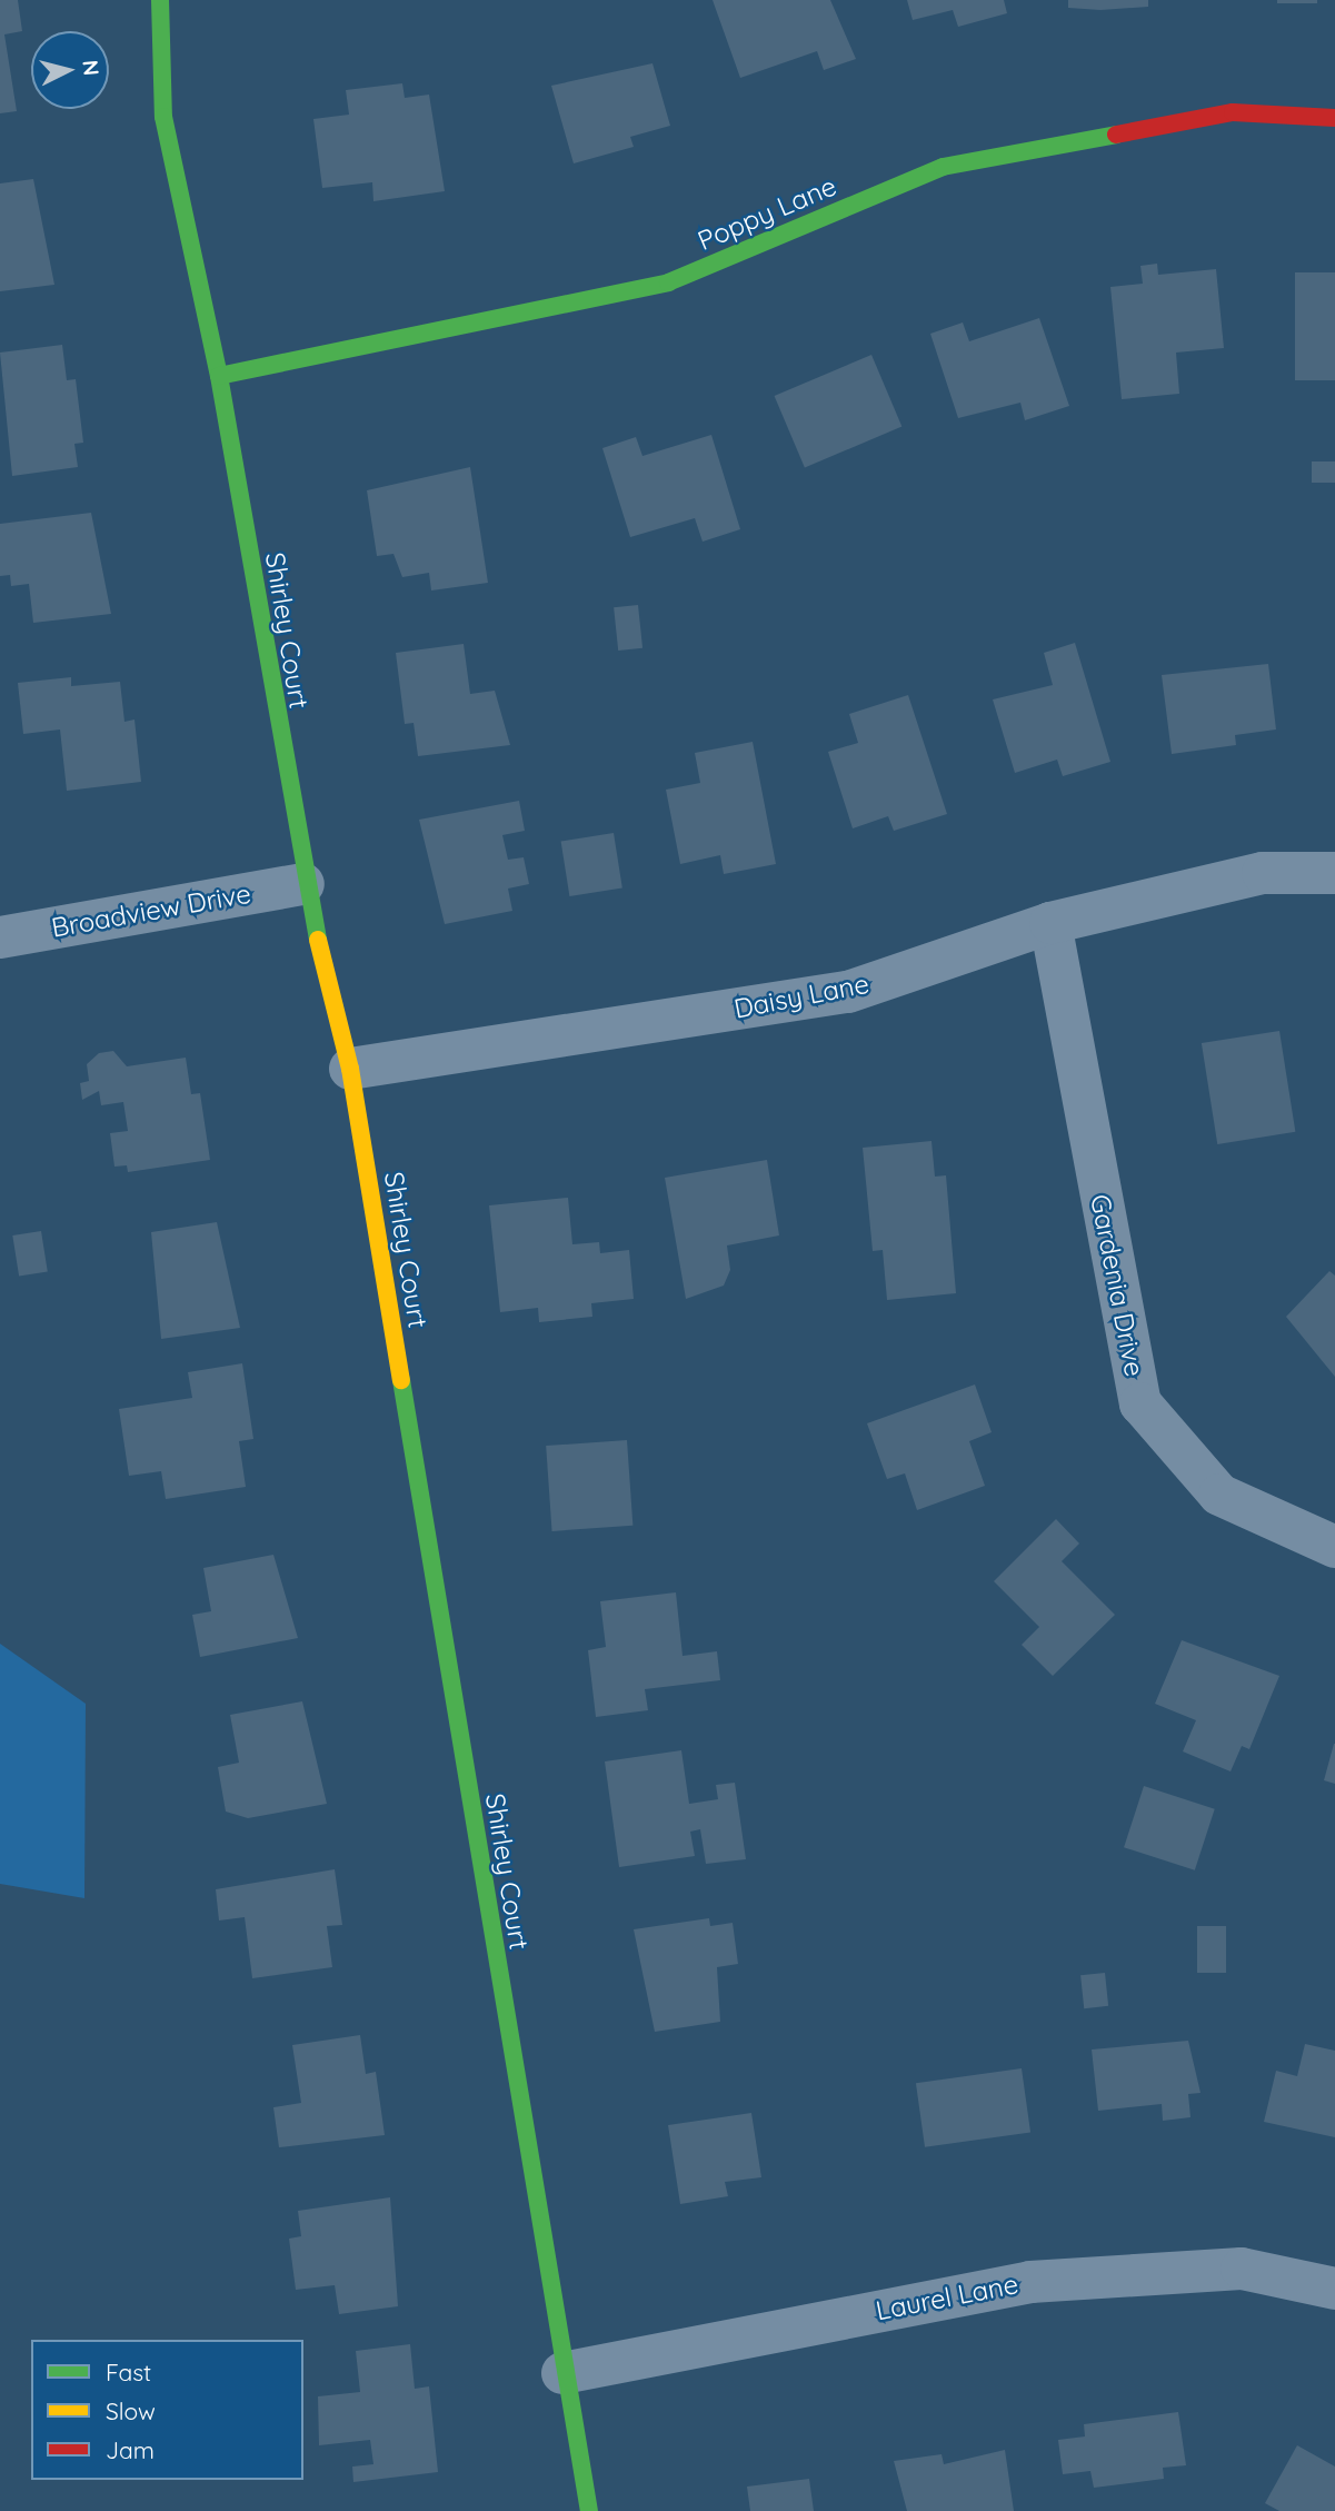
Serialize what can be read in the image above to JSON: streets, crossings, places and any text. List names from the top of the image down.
{
  "streets": {
    "street": [
      "Poppy Lane",
      "Shirley Court",
      "Broadview Drive",
      "Daisy Lane",
      "Gardenia Drive",
      "Laurel Lane"
    ]
  },
  "crossings": [
    ["Poppy Lane", "Shirley Court"],
    ["Shirley Court", "Broadview Drive"],
    ["Shirley Court", "Daisy Lane"],
    ["Shirley Court", "Laurel Lane"],
    ["Daisy Lane", "Gardenia Drive"]
  ],
  "legend": ["Fast", "Slow", "Jam"],
  "north": "right"
}
